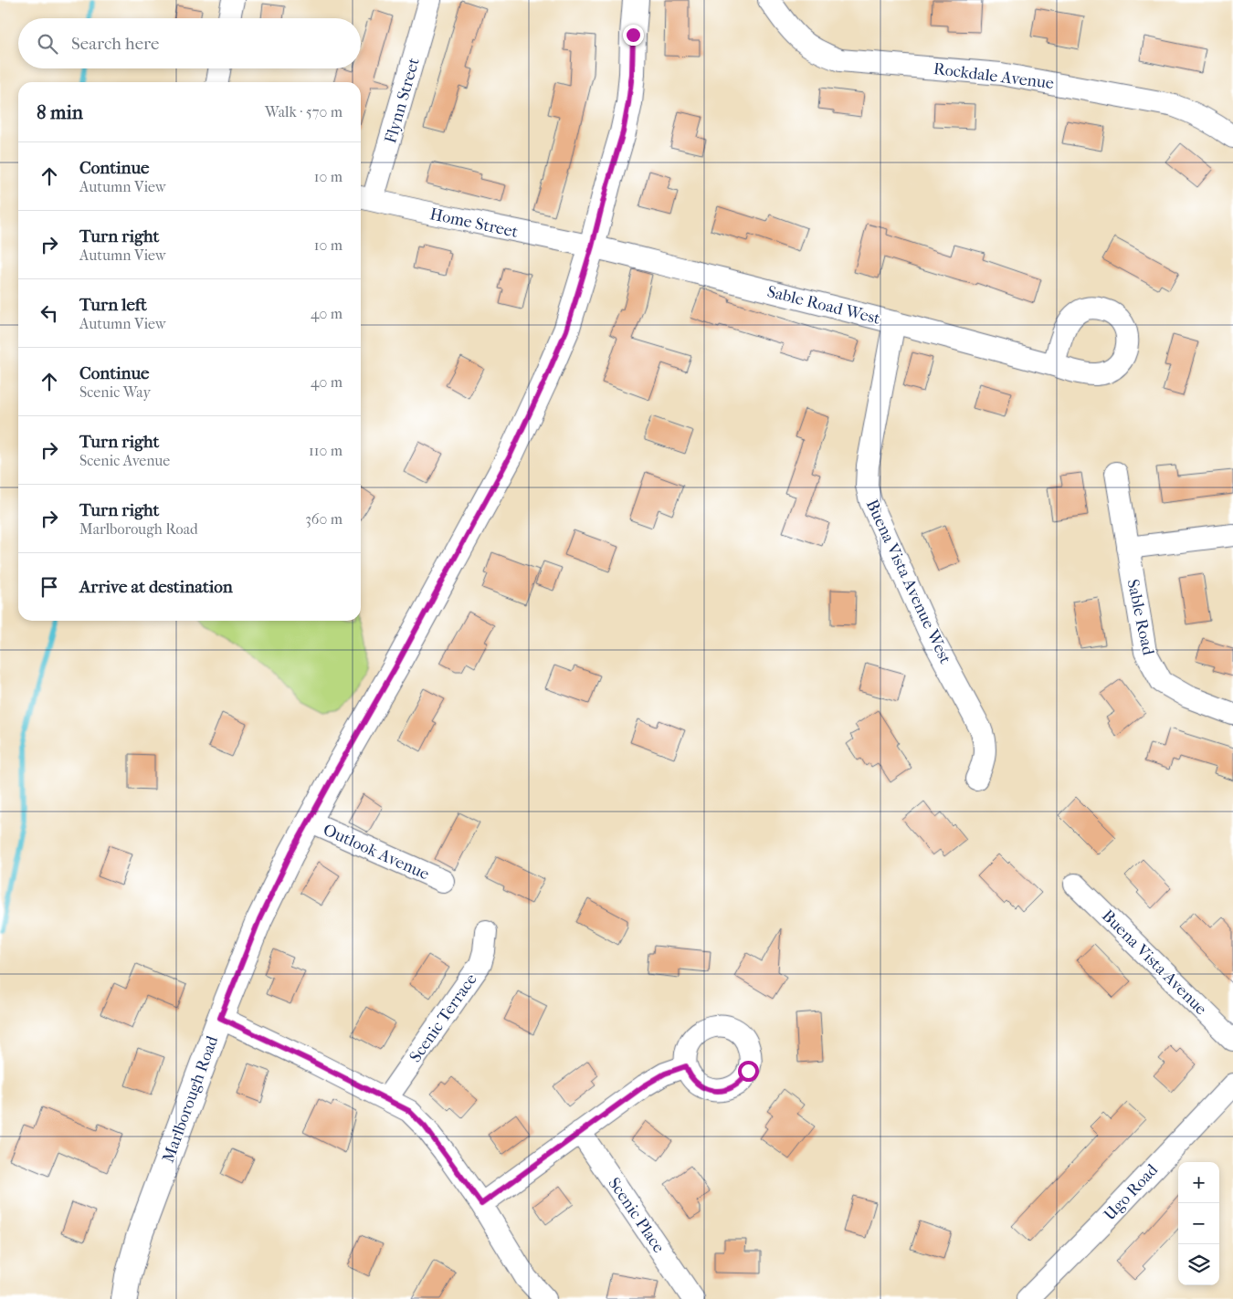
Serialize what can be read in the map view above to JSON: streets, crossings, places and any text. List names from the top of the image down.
{
  "streets": {
    "street": [
      "Rockdale Avenue",
      "Flynn Street",
      "Home Street",
      "Sable Road West",
      "Buena Vista Avenue West",
      "Sable Road",
      "Outlook Avenue",
      "Buena Vista Avenue",
      "Scenic Terrace",
      "Marlborough Road",
      "Ugo Road",
      "Scenic Place"
    ]
  },
  "crossings": [
    ["Flynn Street", "Home Street"],
    ["Home Street", "Sable Road West"],
    ["Home Street", "Marlborough Road"],
    ["Sable Road West", "Buena Vista Avenue West"],
    ["Sable Road West", "Marlborough Road"],
    ["Outlook Avenue", "Marlborough Road"]
  ],
  "page": {
    "search": "Search here",
    "heading": ["8 min", "Walk · 570 m"],
    "list": [
      ["Continue", "Autumn View", "10 m"],
      ["Turn right", "Autumn View", "10 m"],
      ["Turn left", "Autumn View", "40 m"],
      ["Continue", "Scenic Way", "40 m"],
      ["Turn right", "Scenic Avenue", "110 m"],
      ["Turn right", "Marlborough Road", "360 m"],
      "Arrive at destination"
    ],
    "map_buttons": ["+", "−"]
  }
}
